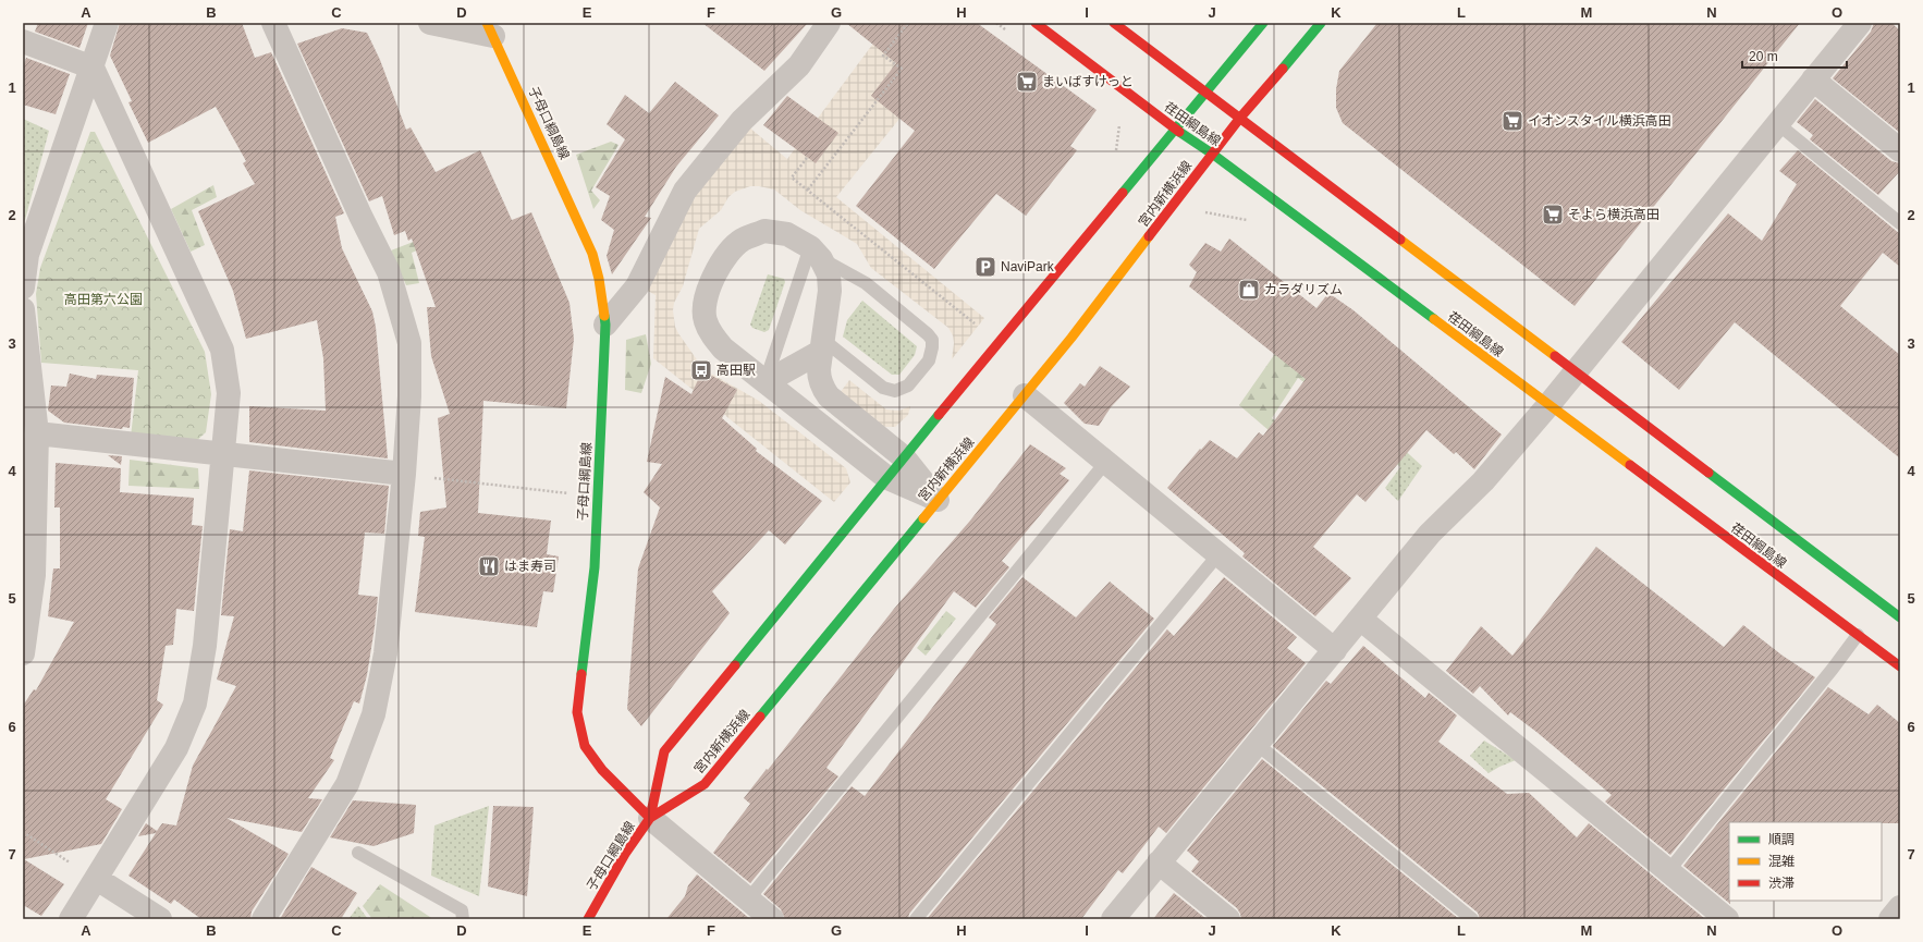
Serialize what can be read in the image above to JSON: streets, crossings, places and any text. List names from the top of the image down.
{
  "streets": {
    "main road": ["子母口綱島線", "荏田綱島線", "宮内新横浜線"]
  },
  "crossings": [
    ["子母口綱島線", "宮内新横浜線"],
    ["荏田綱島線", "宮内新横浜線"]
  ],
  "parks": ["高田第六公園"],
  "places": {
    "supermarket": ["まいばすけっと", "イオンスタイル横浜高田", "そよら横浜高田"],
    "parking": ["NaviPark"],
    "shop": ["カラダリズム"],
    "bus stop": ["高田駅"],
    "restaurant": ["はま寿司"]
  },
  "legend": ["順調", "混雑", "渋滞"],
  "scale_bar": "20 m",
  "grid": {
    "columns": [
      "A",
      "B",
      "C",
      "D",
      "E",
      "F",
      "G",
      "H",
      "I",
      "J",
      "K",
      "L",
      "M",
      "N",
      "O"
    ],
    "rows": [
      "1",
      "2",
      "3",
      "4",
      "5",
      "6",
      "7"
    ]
  }
}
